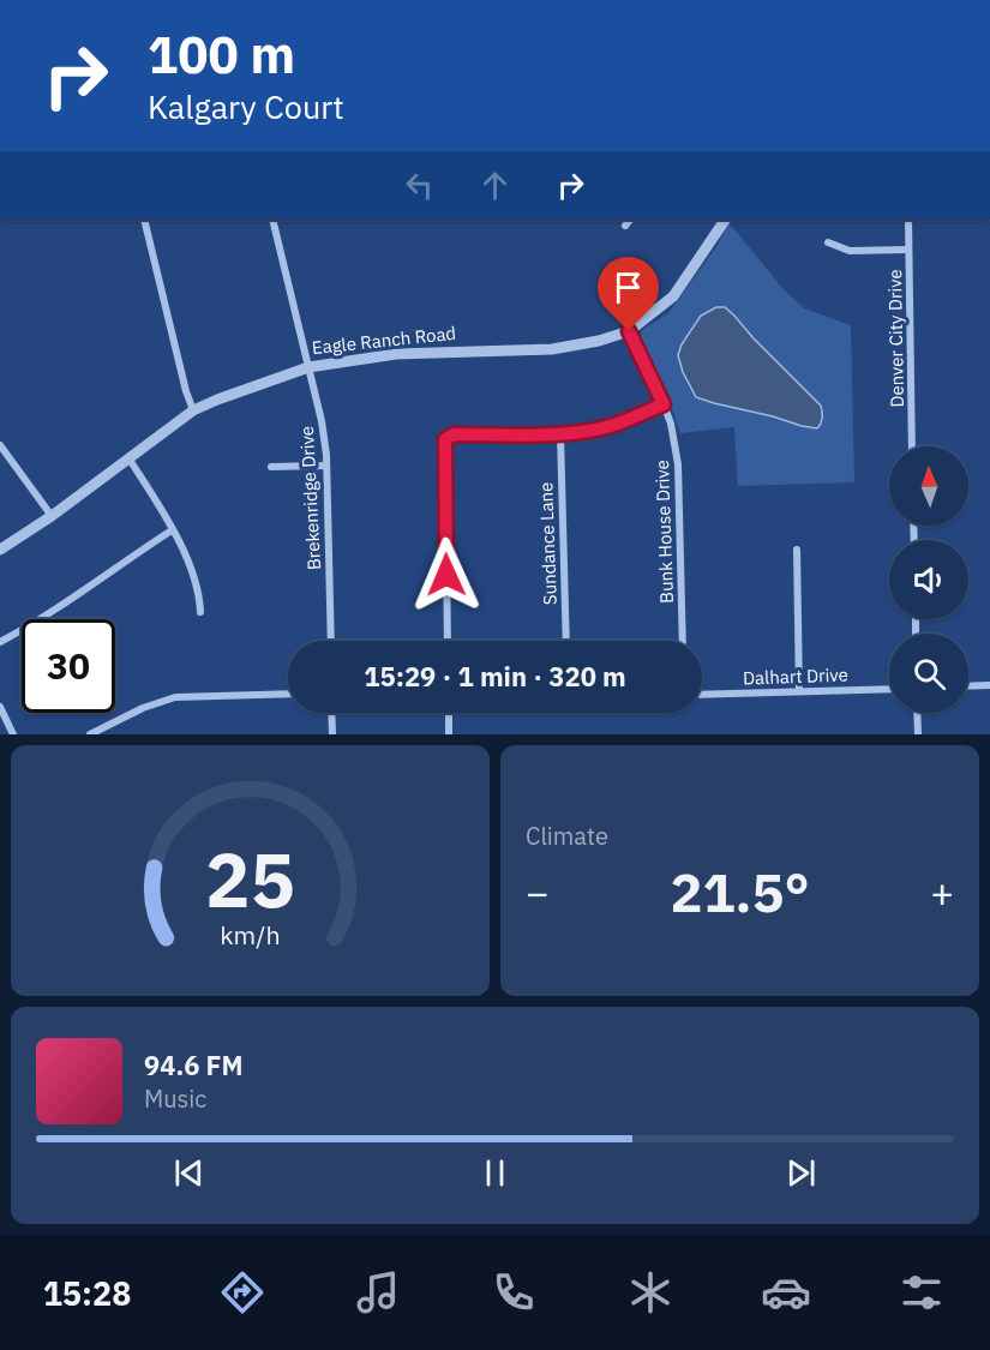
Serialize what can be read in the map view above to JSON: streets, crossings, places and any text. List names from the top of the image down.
{
  "streets": {
    "street": [
      "Denver City Drive",
      "Eagle Ranch Road",
      "Brekenridge Drive",
      "Bunk House Drive",
      "Sundance Lane",
      "Dalhart Drive"
    ]
  },
  "crossings": [
    ["Eagle Ranch Road", "Brekenridge Drive"],
    ["Eagle Ranch Road", "Bunk House Drive"]
  ],
  "north": "top",
  "page": {
    "turn": ["100 m", "Kalgary Court"],
    "limit": "30",
    "trip": "15:29 · 1 min · 320 m",
    "tile": "Climate",
    "heat": ["−", "21.5°", "+"],
    "song": ["94.6 FM", "Music"],
    "tabs": "15:28",
    "gauge": ["25", "km/h"]
  }
}
